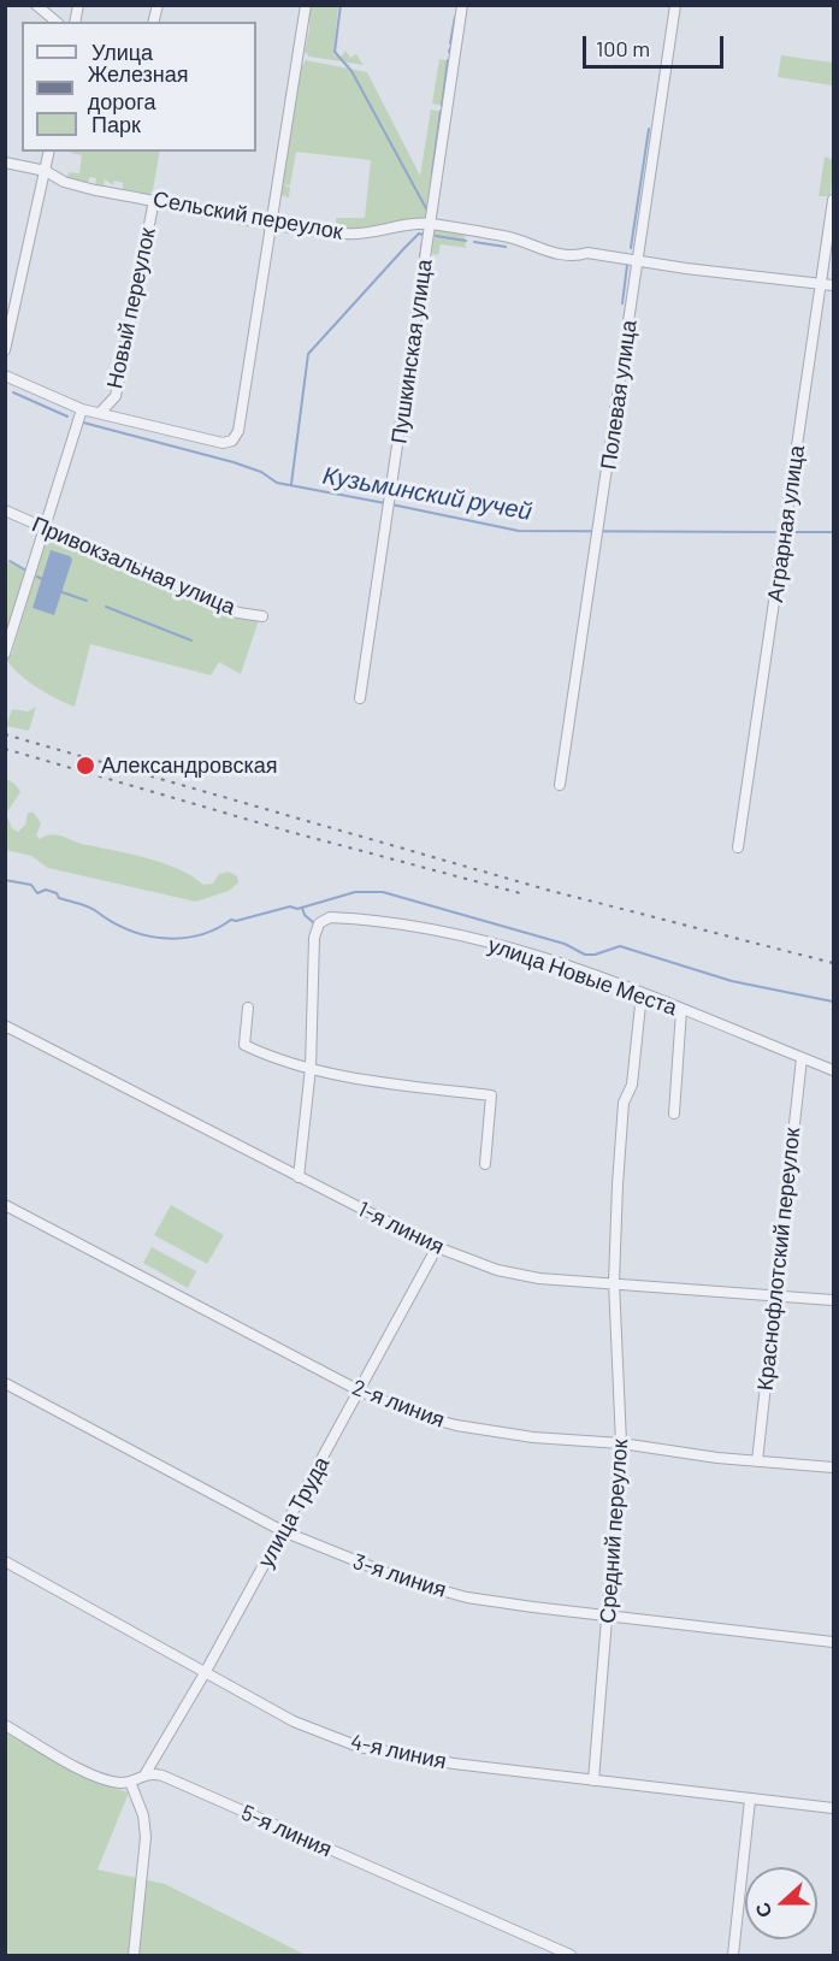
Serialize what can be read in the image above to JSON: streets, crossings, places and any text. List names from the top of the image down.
{
  "streets": {
    "street": [
      "Сельский переулок",
      "Новый переулок",
      "Пушкинская улица",
      "Полевая улица",
      "Аграрная улица",
      "Привокзальная улица",
      "улица Новые Места",
      "1-я линия",
      "Краснофлотский переулок",
      "2-я линия",
      "улица Труда",
      "Средний переулок",
      "3-я линия",
      "4-я линия",
      "5-я линия"
    ]
  },
  "crossings": [
    ["Сельский переулок", "Новый переулок"],
    ["Сельский переулок", "Пушкинская улица"],
    ["Сельский переулок", "Полевая улица"],
    ["Сельский переулок", "Аграрная улица"],
    ["улица Новые Места", "Краснофлотский переулок"],
    ["улица Новые Места", "Средний переулок"],
    ["1-я линия", "Краснофлотский переулок"],
    ["1-я линия", "улица Труда"],
    ["1-я линия", "Средний переулок"],
    ["Краснофлотский переулок", "2-я линия"],
    ["2-я линия", "улица Труда"],
    ["2-я линия", "Средний переулок"],
    ["улица Труда", "3-я линия"],
    ["улица Труда", "4-я линия"],
    ["улица Труда", "5-я линия"],
    ["Средний переулок", "3-я линия"],
    ["Средний переулок", "4-я линия"]
  ],
  "water": ["Кузьминский ручей"],
  "places": ["Александровская"],
  "legend": ["Улица", "Железная дорога", "Парк"],
  "scale_bar": "100 m",
  "north": "left"
}
